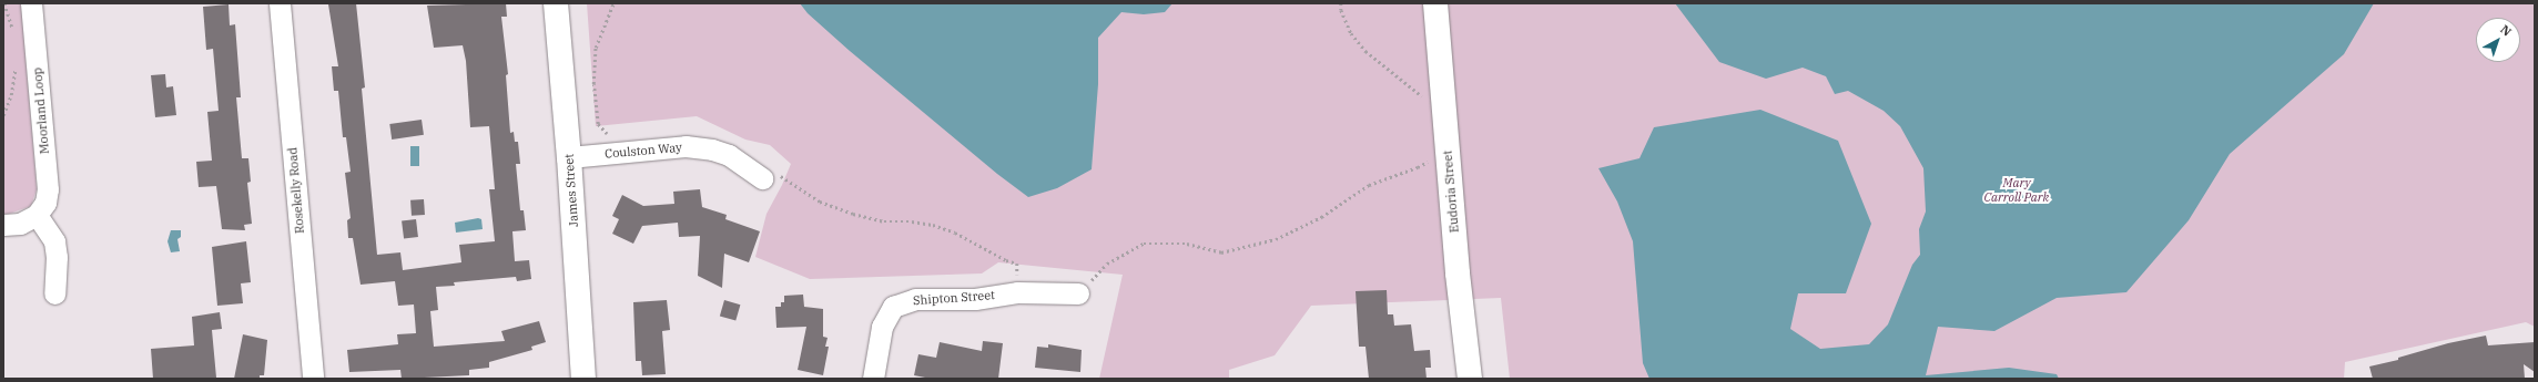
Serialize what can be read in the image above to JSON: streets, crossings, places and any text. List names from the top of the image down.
{
  "streets": {
    "street": [
      "Moorland Loop",
      "Coulston Way",
      "Rosekelly Road",
      "James Street",
      "Eudoria Street",
      "Shipton Street"
    ]
  },
  "crossings": [
    ["Coulston Way", "James Street"]
  ],
  "parks": ["Mary Carroll Park"],
  "north": "top right"
}
